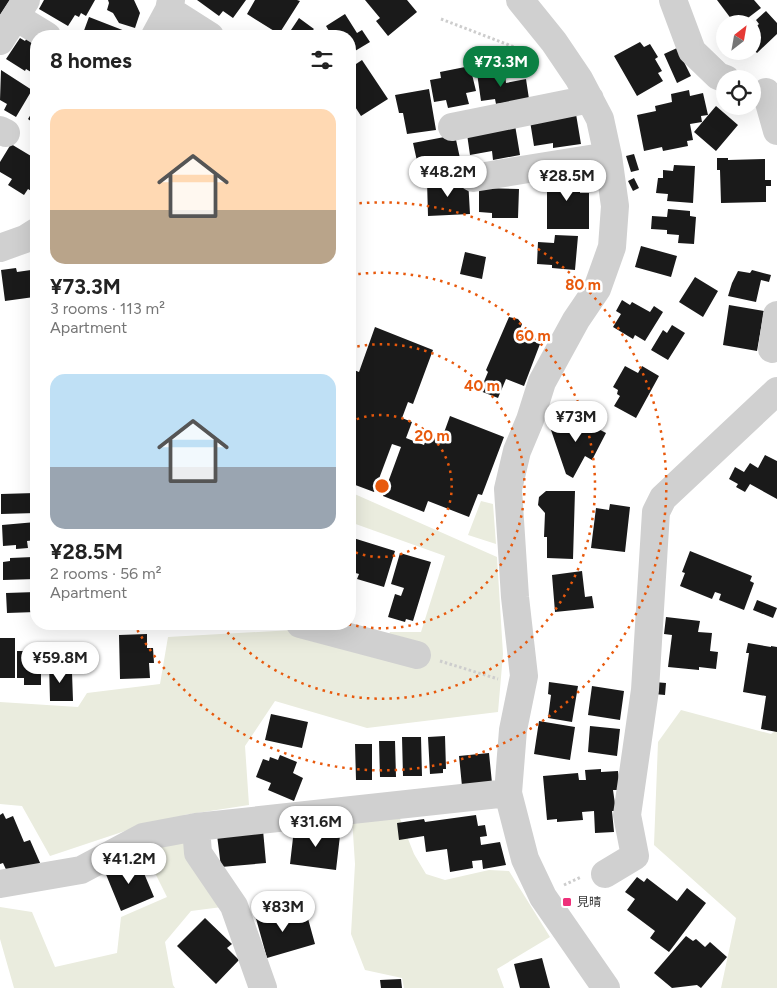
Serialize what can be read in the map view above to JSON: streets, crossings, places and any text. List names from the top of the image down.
{
  "places": {
    "transit": ["見晴"]
  },
  "north": "top right",
  "page": {
    "heading": "8 homes",
    "price": [
      "¥73.3M",
      "¥48.2M",
      "¥28.5M",
      "¥73M",
      "¥59.8M",
      "¥31.6M",
      "¥41.2M",
      "¥83M"
    ],
    "list": [
      {
        "name": "¥73.3M",
        "note": "3 rooms · 113 m² · Apartment"
      },
      {
        "name": "¥28.5M",
        "note": "2 rooms · 56 m² · Apartment"
      }
    ]
  },
  "rings": [
    "80 m",
    "60 m",
    "40 m",
    "20 m"
  ]
}
